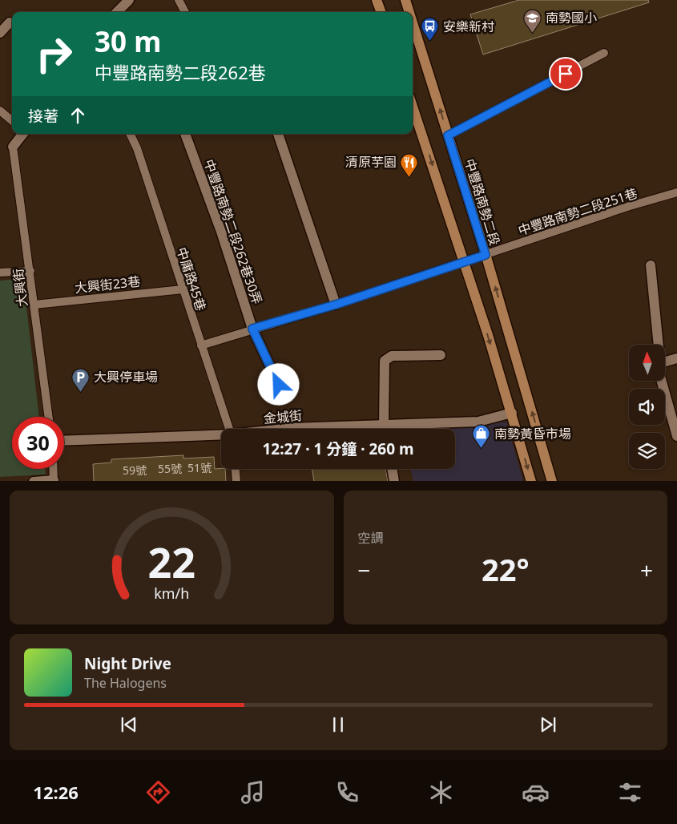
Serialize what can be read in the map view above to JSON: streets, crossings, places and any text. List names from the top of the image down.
{
  "streets": {
    "main road": ["中豐路南勢二段"],
    "street": ["中豐路南勢二段262巷30弄", "金城街"],
    "lane": [
      "中豐路南勢二段251巷",
      "中庸路45巷",
      "大興街23巷",
      "大興街"
    ]
  },
  "crossings": [
    ["中豐路南勢二段", "中豐路南勢二段251巷"],
    ["中豐路南勢二段251巷", "中豐路南勢二段262巷30弄"],
    ["中豐路南勢二段251巷", "中庸路45巷"],
    ["中庸路45巷", "大興街23巷"],
    ["大興街23巷", "大興街"]
  ],
  "places": {
    "school or university": ["南勢國小"],
    "bus stop": ["安樂新村"],
    "restaurant": ["清原芋園"],
    "parking": ["大興停車場"],
    "shop": ["南勢黃昏市場"]
  },
  "house_numbers": ["51號", "55號", "59號"],
  "north": "top",
  "page": {
    "turn": ["30 m", "中豐路南勢二段262巷"],
    "then": "接著",
    "limit": "30",
    "trip": "12:27 · 1 分鐘 · 260 m",
    "tile": "空調",
    "heat": ["−", "22°", "+"],
    "song": ["Night Drive", "The Halogens"],
    "tabs": "12:26",
    "gauge": ["22", "km/h"]
  }
}
